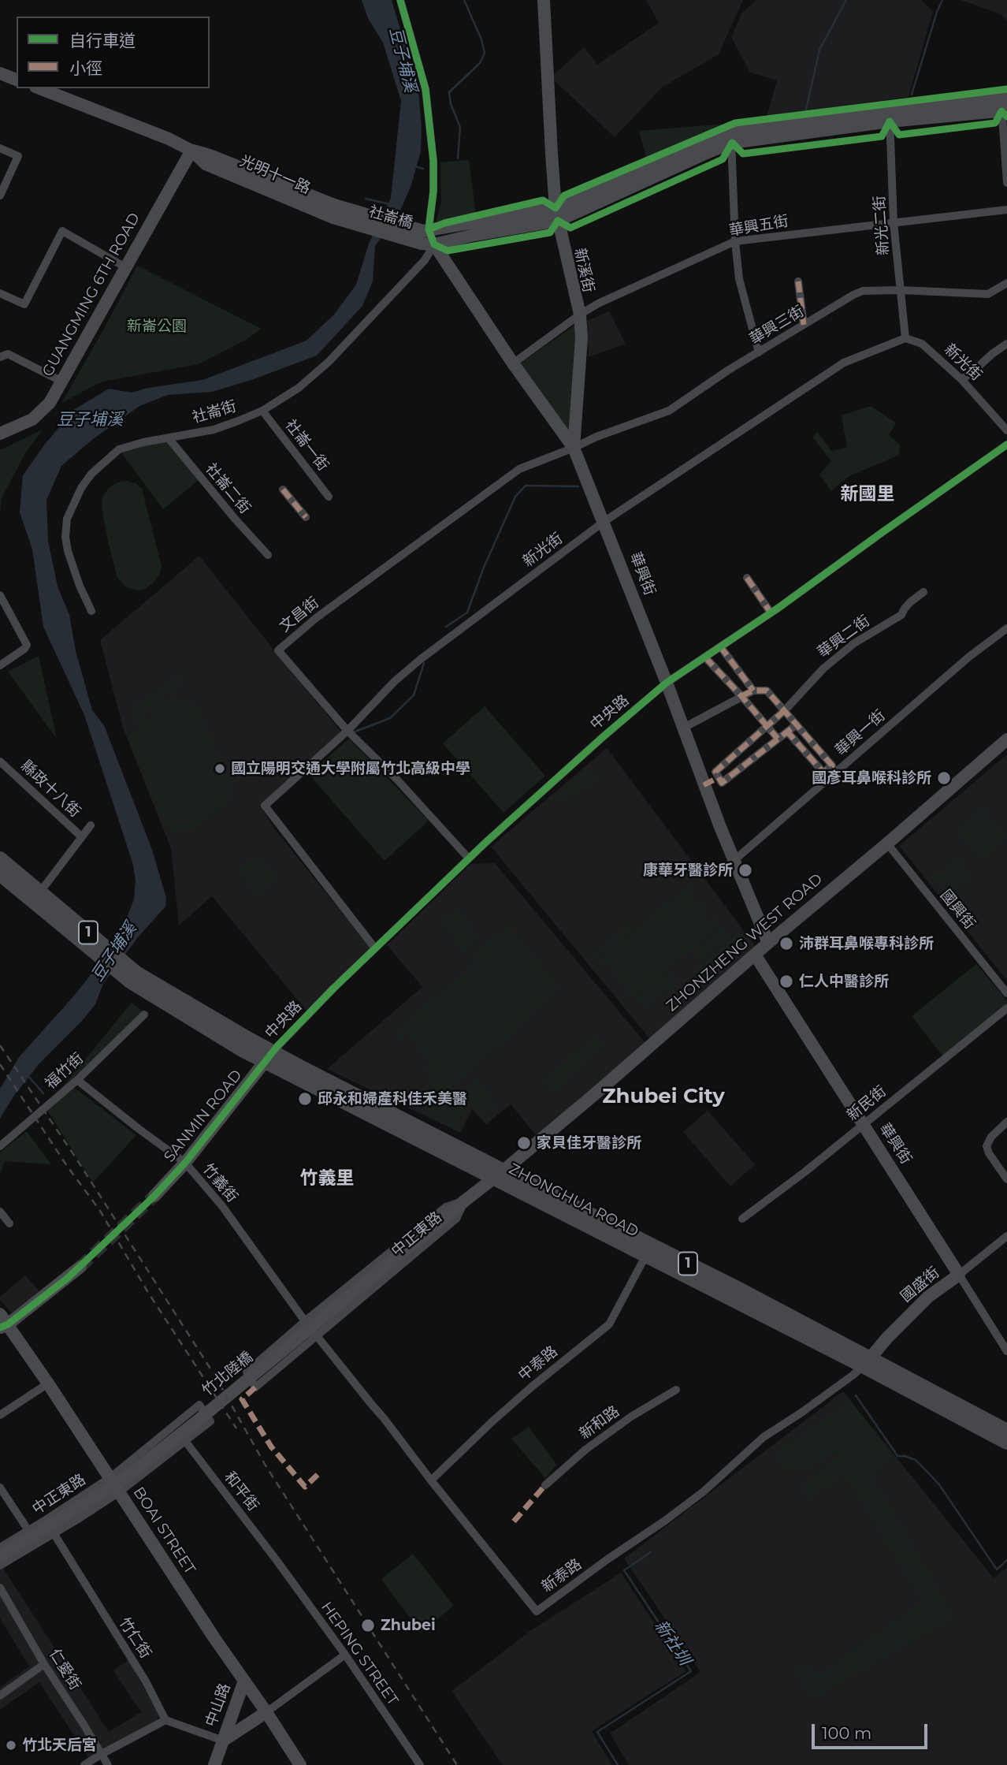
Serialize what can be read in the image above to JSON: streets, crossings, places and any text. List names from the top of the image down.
{
  "streets": {
    "main road": ["1", "ZHONGHUA ROAD"],
    "street": [
      "光明十一路",
      "社崙橋",
      "新光二街",
      "華興五街",
      "新溪街",
      "GUANGMING 6TH ROAD",
      "華興三街",
      "新光街",
      "社崙街",
      "社崙一街",
      "社崙二街",
      "華興街",
      "文昌街",
      "華興二街",
      "中央路",
      "華興一街",
      "縣政十八街",
      "國興街",
      "ZHONZHENG WEST ROAD",
      "福竹街",
      "新民街",
      "SANMIN ROAD",
      "竹義街",
      "中正東路",
      "國盛街",
      "中泰路",
      "竹北陸橋",
      "新和路",
      "BOAI STREET",
      "新泰路",
      "竹仁街",
      "HEPING STREET",
      "仁愛街",
      "中山路"
    ]
  },
  "crossings": [
    ["光明十一路", "社崙橋"],
    ["光明十一路", "GUANGMING 6TH ROAD"],
    ["社崙橋", "社崙街"],
    ["社崙橋", "華興街"],
    ["新光二街", "華興五街"],
    ["新光二街", "華興三街"],
    ["新光二街", "新光街"],
    ["華興五街", "新溪街"],
    ["華興五街", "華興街"],
    ["新溪街", "華興三街"],
    ["新溪街", "華興街"],
    ["新溪街", "文昌街"],
    ["華興三街", "華興街"],
    ["華興三街", "文昌街"],
    ["新光街", "華興街"],
    ["新光街", "文昌街"],
    ["新光街", "中央路"],
    ["社崙街", "社崙一街"],
    ["社崙街", "社崙二街"],
    ["社崙街", "華興街"],
    ["華興街", "文昌街"],
    ["華興街", "中央路"],
    ["華興街", "華興一街"],
    ["華興街", "ZHONZHENG WEST ROAD"],
    ["華興街", "新民街"],
    ["華興街", "國盛街"],
    ["文昌街", "中央路"],
    ["中央路", "SANMIN ROAD"],
    ["中央路", "ZHONGHUA ROAD"],
    ["縣政十八街", "1"],
    ["縣政十八街", "ZHONGHUA ROAD"],
    ["國興街", "ZHONZHENG WEST ROAD"],
    ["1", "ZHONGHUA ROAD"],
    ["ZHONZHENG WEST ROAD", "ZHONGHUA ROAD"],
    ["ZHONZHENG WEST ROAD", "中正東路"],
    ["ZHONZHENG WEST ROAD", "竹北陸橋"],
    ["福竹街", "竹義街"],
    ["SANMIN ROAD", "竹義街"],
    ["SANMIN ROAD", "ZHONGHUA ROAD"],
    ["竹義街", "中正東路"],
    ["竹義街", "新泰路"],
    ["ZHONGHUA ROAD", "國盛街"],
    ["ZHONGHUA ROAD", "中泰路"],
    ["ZHONGHUA ROAD", "新泰路"],
    ["中正東路", "竹北陸橋"],
    ["中正東路", "BOAI STREET"],
    ["中正東路", "新泰路"],
    ["中正東路", "竹仁街"],
    ["中正東路", "HEPING STREET"],
    ["國盛街", "新泰路"],
    ["中泰路", "新泰路"],
    ["BOAI STREET", "中山路"]
  ],
  "districts": ["新國里", "Zhubei City", "竹義里"],
  "water": ["豆子埔溪", "新社圳"],
  "parks": ["新崙公園"],
  "places": [
    "國立陽明交通大學附屬竹北高級中學",
    "國彥耳鼻喉科診所",
    "康華牙醫診所",
    "沛群耳鼻喉專科診所",
    "仁人中醫診所",
    "邱永和婦產科佳禾美醫",
    "家貝佳牙醫診所",
    "Zhubei",
    "竹北天后宮"
  ],
  "legend": ["自行車道", "小徑"],
  "scale_bar": "100 m"
}
